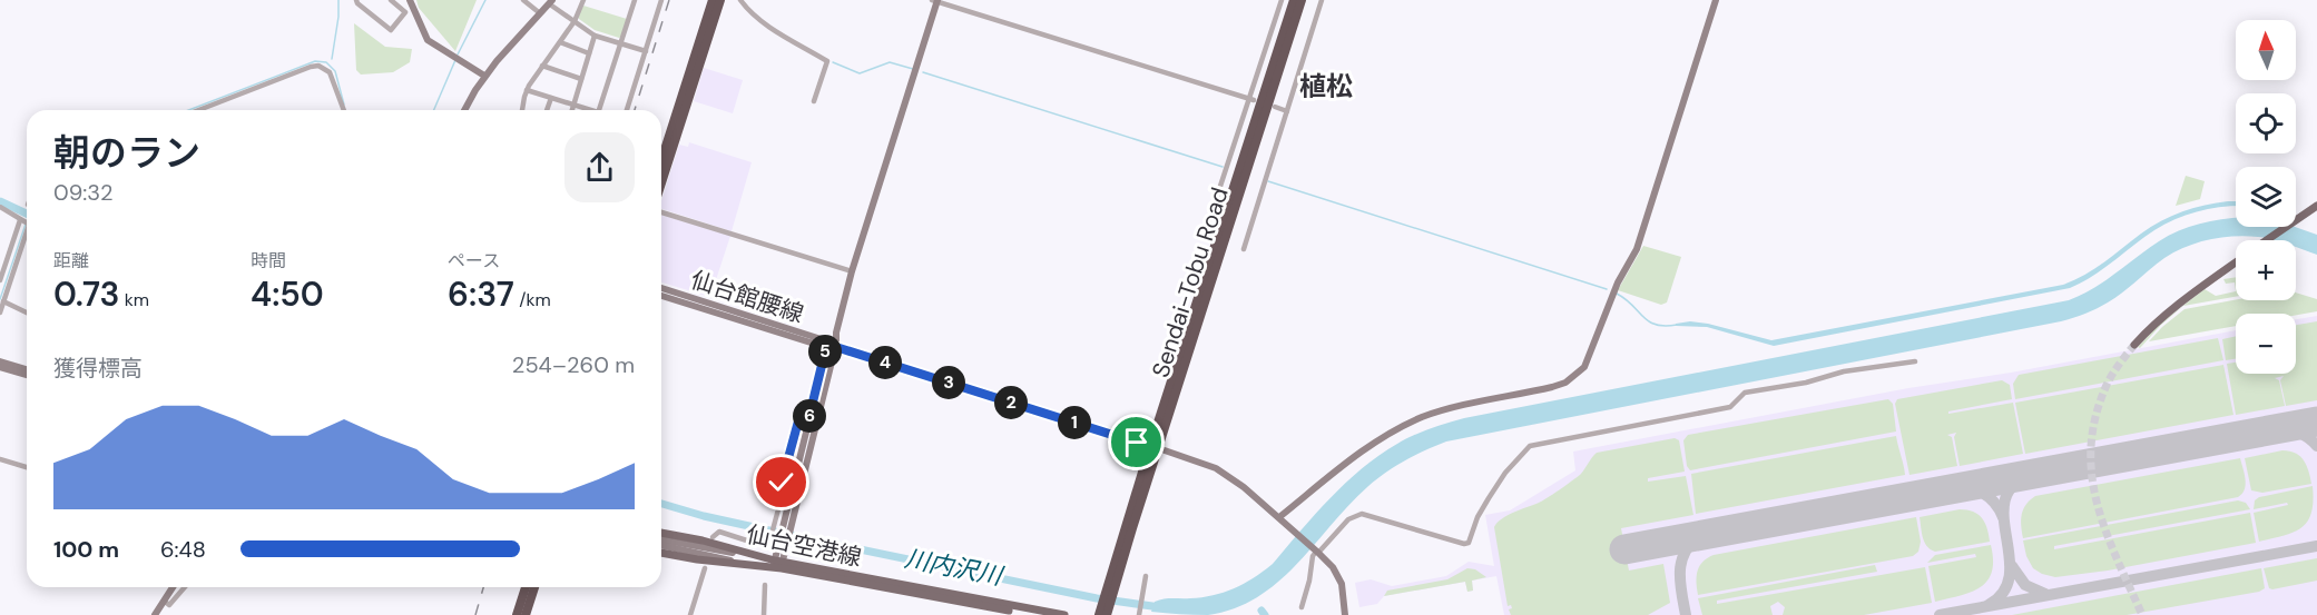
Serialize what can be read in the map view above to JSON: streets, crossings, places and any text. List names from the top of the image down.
{
  "streets": {
    "highway": ["Sendai-Tobu Road"],
    "main road": ["仙台空港線"],
    "street": ["仙台館腰線"]
  },
  "crossings": [
    ["仙台館腰線", "仙台空港線"]
  ],
  "districts": ["植松"],
  "water": ["川内沢川"],
  "north": "top",
  "page": {
    "map_buttons": ["+", "−"],
    "heading": ["朝のラン", "09:32"],
    "stats": [
      ["距離", "0.73 km"],
      ["時間", "4:50"],
      ["ペース", "6:37 /km"]
    ],
    "pins": [
      "5",
      "4",
      "3",
      "2",
      "6",
      "1"
    ],
    "chart": ["獲得標高", "254–260 m"],
    "list": [
      {
        "name": "100 m",
        "note": "6:48"
      }
    ]
  }
}
